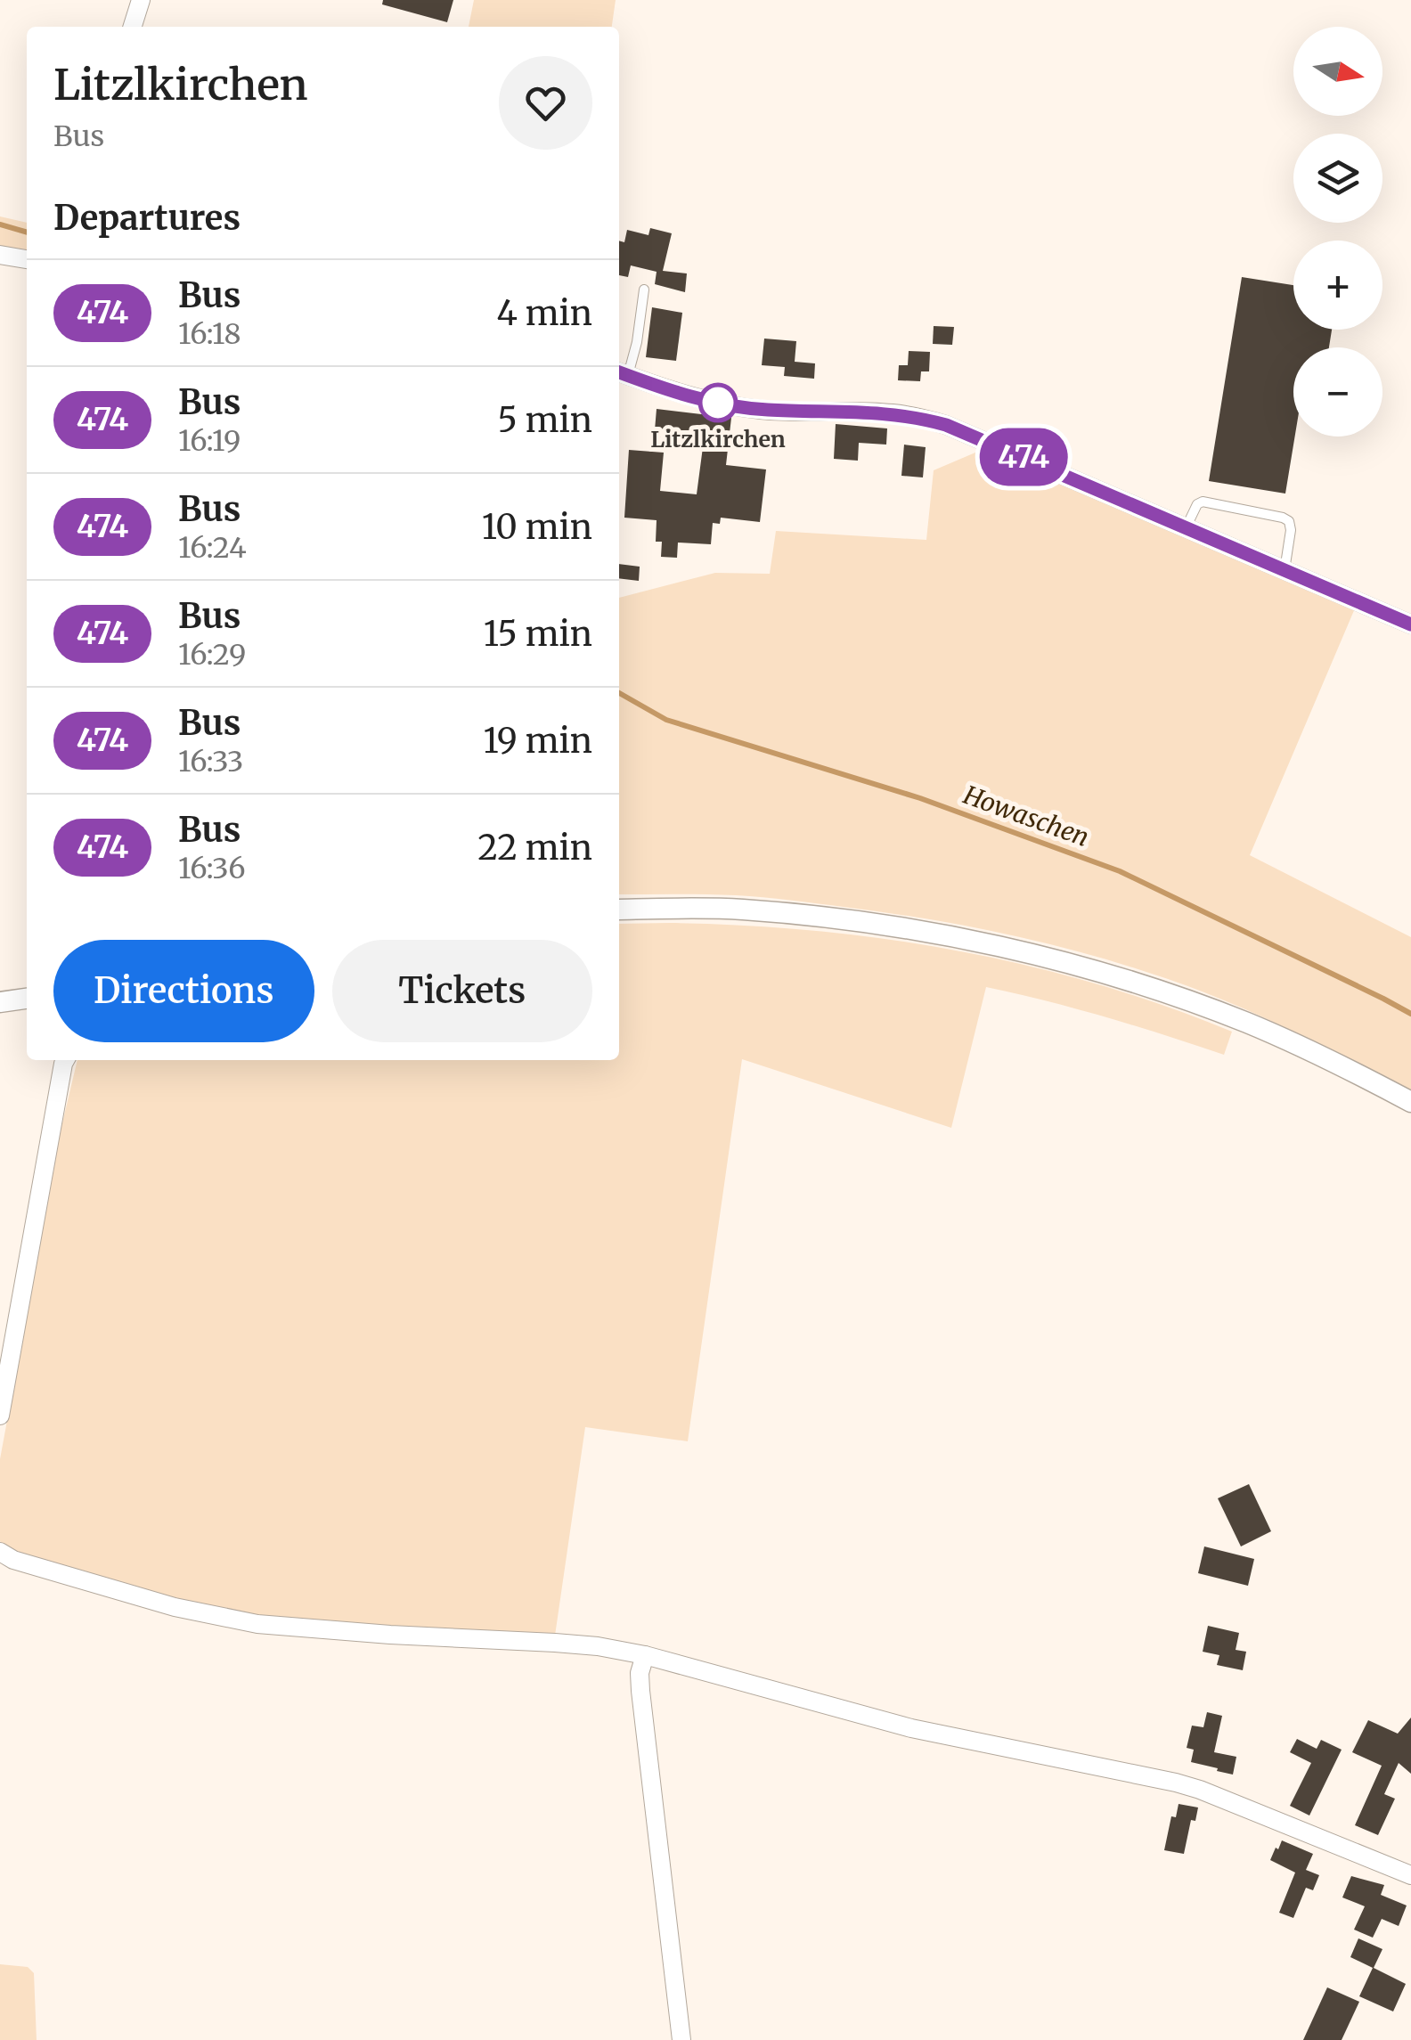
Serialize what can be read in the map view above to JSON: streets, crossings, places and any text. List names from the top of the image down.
{
  "water": ["Howaschen"],
  "places": ["Litzlkirchen"],
  "lines": ["bus line 474"],
  "north": "right",
  "page": {
    "on_map": "474",
    "map_buttons": ["+", "−"],
    "heading": [
      ["Litzlkirchen", "Bus"],
      "Departures"
    ],
    "list": [
      {
        "mark": "474",
        "name": "Bus",
        "note": "16:18",
        "value": "4 min"
      },
      {
        "mark": "474",
        "name": "Bus",
        "note": "16:19",
        "value": "5 min"
      },
      {
        "mark": "474",
        "name": "Bus",
        "note": "16:24",
        "value": "10 min"
      },
      {
        "mark": "474",
        "name": "Bus",
        "note": "16:29",
        "value": "15 min"
      },
      {
        "mark": "474",
        "name": "Bus",
        "note": "16:33",
        "value": "19 min"
      },
      {
        "mark": "474",
        "name": "Bus",
        "note": "16:36",
        "value": "22 min"
      }
    ],
    "buttons": ["Directions", "Tickets"]
  }
}
